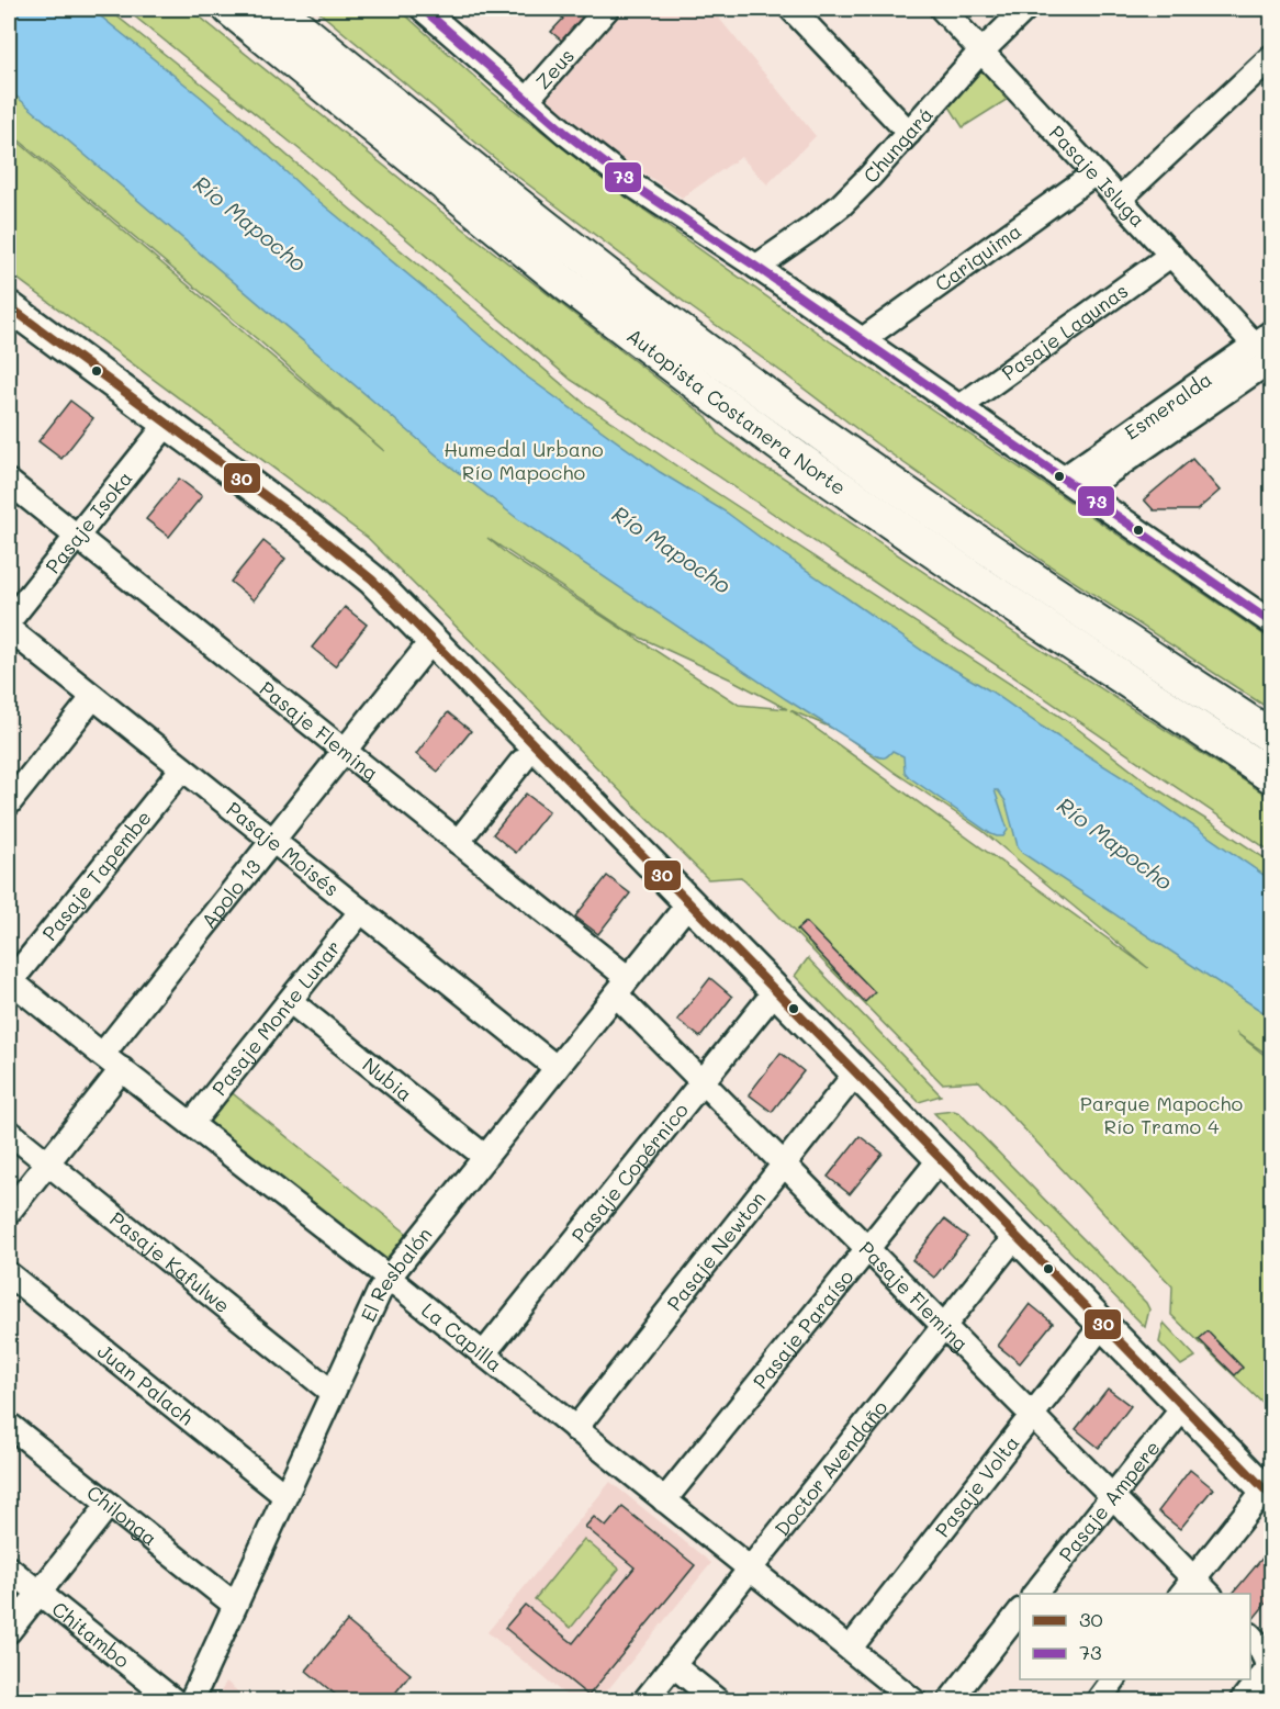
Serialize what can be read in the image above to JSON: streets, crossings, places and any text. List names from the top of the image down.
{
  "streets": {
    "highway": ["Autopista Costanera Norte"],
    "street": [
      "Zeus",
      "Chungará",
      "Pasaje Isluga",
      "Cariquima",
      "Pasaje Lagunas",
      "Esmeralda",
      "Pasaje Isoka",
      "Pasaje Fleming",
      "Pasaje Moisés",
      "Pasaje Tapembe",
      "Apolo 13",
      "Pasaje Monte Lunar",
      "Nubia",
      "Pasaje Copérnico",
      "Pasaje Newton",
      "Pasaje Kafulwe",
      "El Resbalón",
      "Pasaje Paraíso",
      "La Capilla",
      "Juan Palach",
      "Doctor Avendaño",
      "Pasaje Volta",
      "Pasaje Ampere",
      "Chilonga",
      "Chitambo"
    ]
  },
  "crossings": [
    ["Chungará", "Pasaje Isluga"],
    ["Pasaje Isluga", "Cariquima"],
    ["Pasaje Isluga", "Pasaje Lagunas"],
    ["Pasaje Isluga", "Esmeralda"],
    ["Pasaje Isoka", "Pasaje Fleming"],
    ["Pasaje Fleming", "Apolo 13"],
    ["Pasaje Fleming", "Pasaje Copérnico"],
    ["Pasaje Fleming", "Pasaje Newton"],
    ["Pasaje Fleming", "El Resbalón"],
    ["Pasaje Fleming", "Pasaje Paraíso"],
    ["Pasaje Fleming", "Doctor Avendaño"],
    ["Pasaje Fleming", "Pasaje Volta"],
    ["Pasaje Fleming", "Pasaje Ampere"],
    ["Pasaje Moisés", "Pasaje Tapembe"],
    ["Pasaje Moisés", "Apolo 13"],
    ["Pasaje Moisés", "Pasaje Monte Lunar"],
    ["Pasaje Moisés", "El Resbalón"],
    ["Pasaje Tapembe", "La Capilla"],
    ["Apolo 13", "La Capilla"],
    ["Pasaje Monte Lunar", "Nubia"],
    ["Pasaje Monte Lunar", "La Capilla"],
    ["Nubia", "El Resbalón"],
    ["Pasaje Copérnico", "La Capilla"],
    ["Pasaje Newton", "La Capilla"],
    ["Pasaje Kafulwe", "El Resbalón"],
    ["El Resbalón", "La Capilla"],
    ["El Resbalón", "Juan Palach"],
    ["El Resbalón", "Chilonga"],
    ["Pasaje Paraíso", "La Capilla"],
    ["La Capilla", "Doctor Avendaño"],
    ["La Capilla", "Pasaje Volta"]
  ],
  "water": ["Río Mapocho"],
  "parks": ["Humedal Urbano Río Mapocho", "Parque Mapocho Río Tramo 4"],
  "lines": ["transit line 73", "transit line 30"],
  "legend": ["30", "73"]
}
